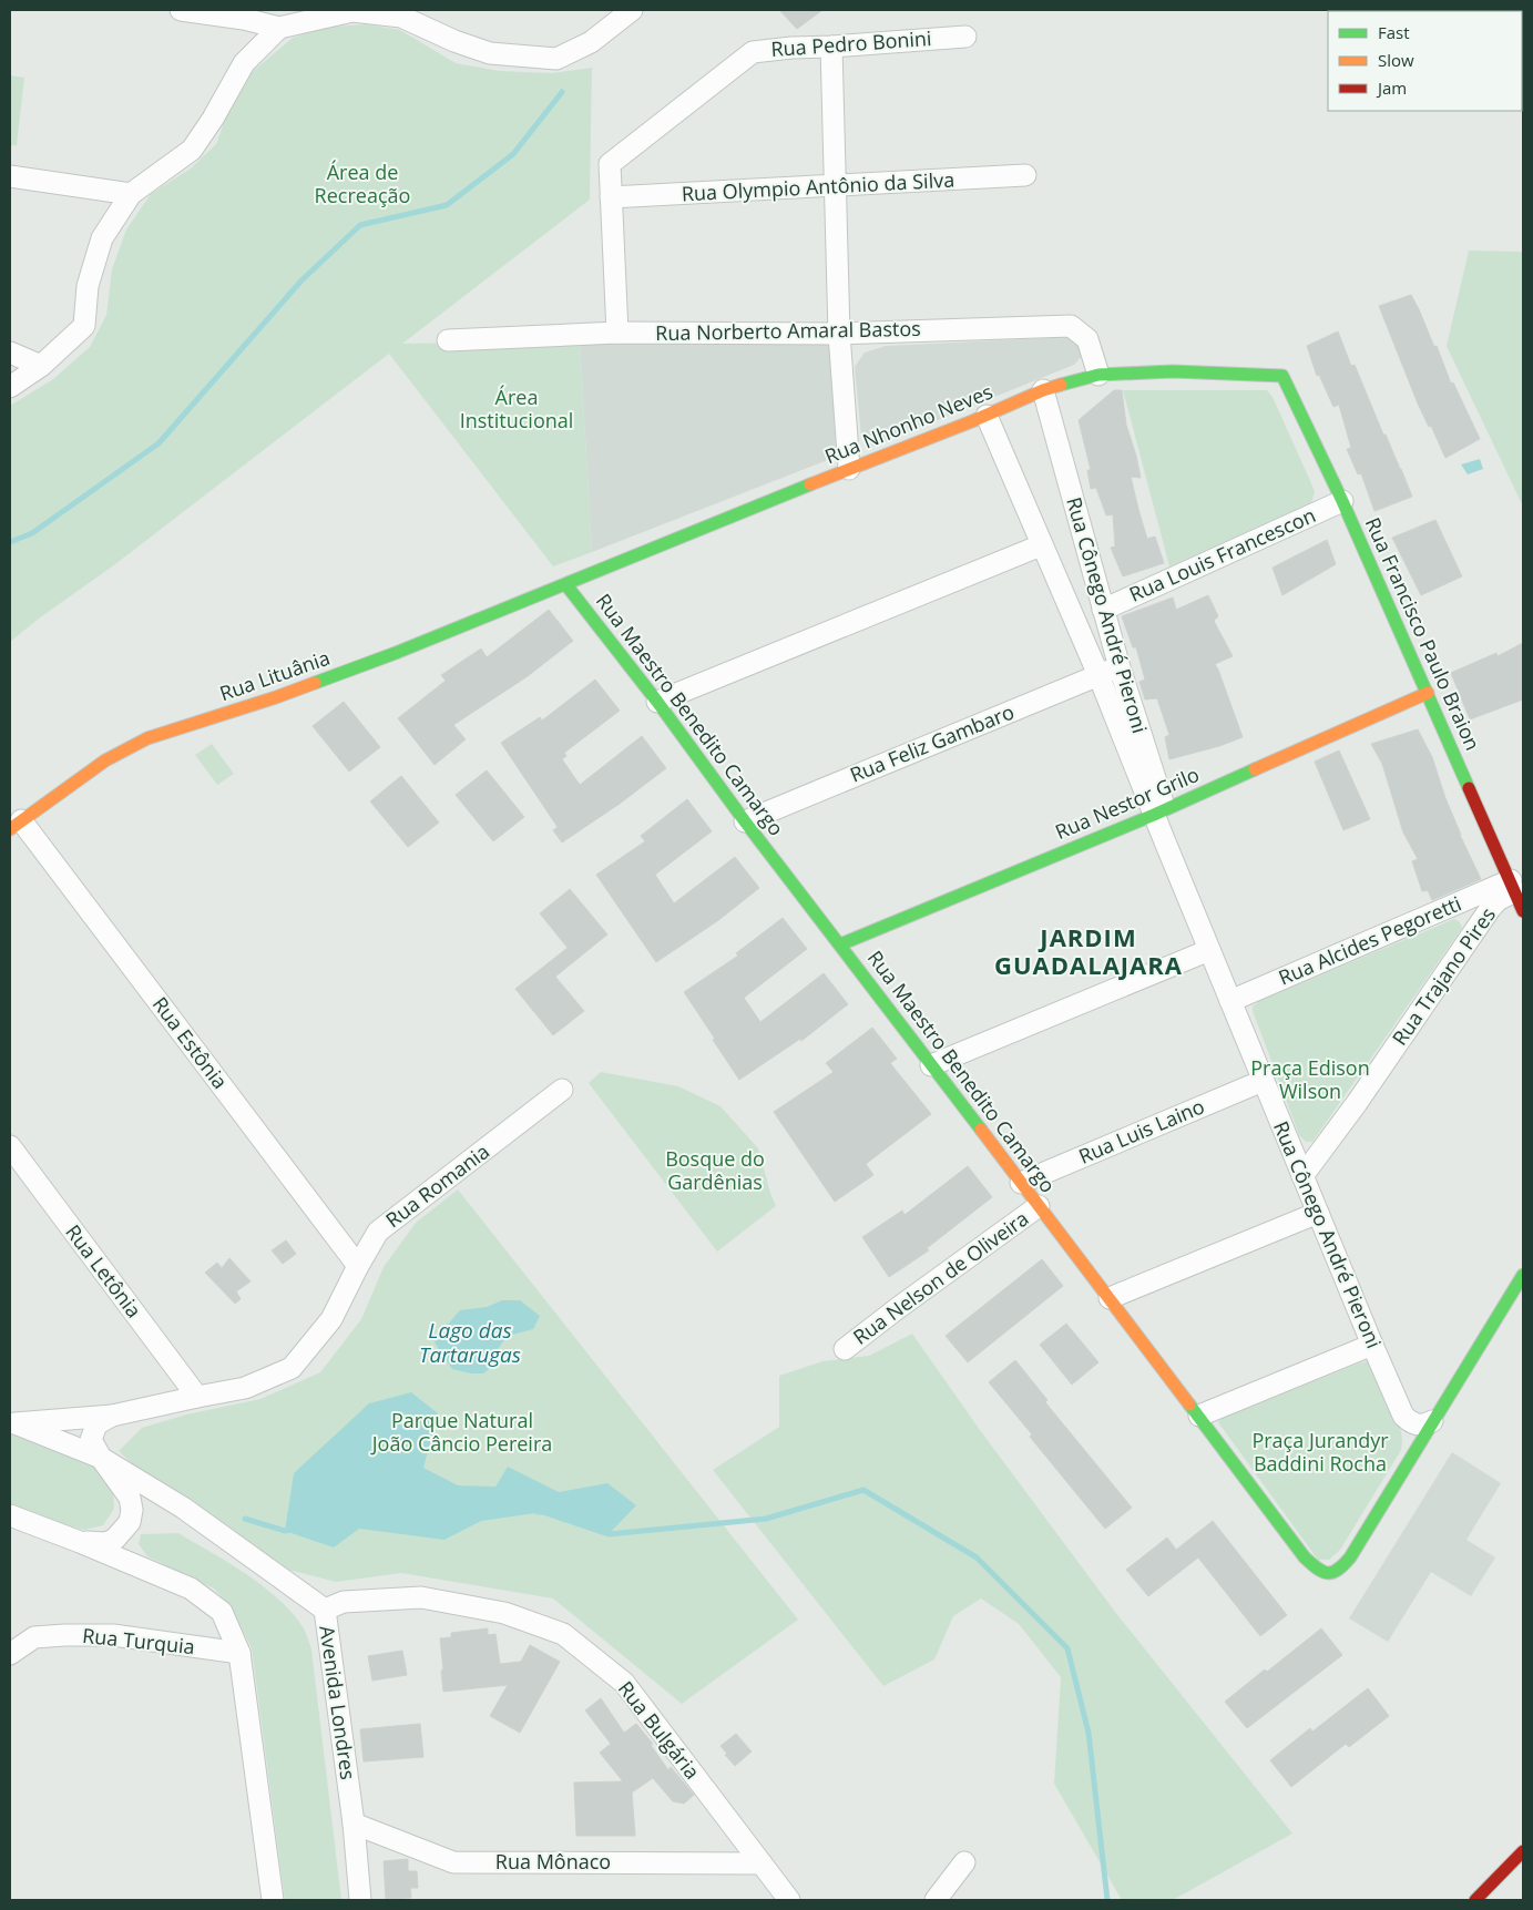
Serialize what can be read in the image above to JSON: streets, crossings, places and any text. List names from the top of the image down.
{
  "streets": {
    "street": [
      "Rua Pedro Bonini",
      "Rua Olympio Antônio da Silva",
      "Rua Norberto Amaral Bastos",
      "Rua Nhonho Neves",
      "Rua Louis Francescon",
      "Rua Cônego André Pieroni",
      "Rua Francisco Paulo Braion",
      "Rua Lituânia",
      "Rua Maestro Benedito Camargo",
      "Rua Feliz Gambaro",
      "Rua Nestor Grilo",
      "Rua Alcides Pegoretti",
      "Rua Trajano Pires",
      "Rua Estônia",
      "Rua Luis Laino",
      "Rua Romania",
      "Rua Letônia",
      "Rua Nelson de Oliveira",
      "Rua Turquia",
      "Avenida Londres",
      "Rua Bulgária",
      "Rua Mônaco"
    ]
  },
  "crossings": [
    ["Rua Pedro Bonini", "Rua Olympio Antônio da Silva"],
    ["Rua Norberto Amaral Bastos", "Rua Nhonho Neves"],
    ["Rua Nhonho Neves", "Rua Cônego André Pieroni"],
    ["Rua Nhonho Neves", "Rua Francisco Paulo Braion"],
    ["Rua Nhonho Neves", "Rua Lituânia"],
    ["Rua Nhonho Neves", "Rua Maestro Benedito Camargo"],
    ["Rua Louis Francescon", "Rua Cônego André Pieroni"],
    ["Rua Louis Francescon", "Rua Francisco Paulo Braion"],
    ["Rua Cônego André Pieroni", "Rua Maestro Benedito Camargo"],
    ["Rua Cônego André Pieroni", "Rua Feliz Gambaro"],
    ["Rua Cônego André Pieroni", "Rua Nestor Grilo"],
    ["Rua Cônego André Pieroni", "Rua Alcides Pegoretti"],
    ["Rua Cônego André Pieroni", "Rua Trajano Pires"],
    ["Rua Cônego André Pieroni", "Rua Luis Laino"],
    ["Rua Francisco Paulo Braion", "Rua Nestor Grilo"],
    ["Rua Francisco Paulo Braion", "Rua Alcides Pegoretti"],
    ["Rua Francisco Paulo Braion", "Rua Trajano Pires"],
    ["Rua Lituânia", "Rua Maestro Benedito Camargo"],
    ["Rua Lituânia", "Rua Estônia"],
    ["Rua Maestro Benedito Camargo", "Rua Feliz Gambaro"],
    ["Rua Maestro Benedito Camargo", "Rua Nestor Grilo"],
    ["Rua Maestro Benedito Camargo", "Rua Luis Laino"],
    ["Rua Maestro Benedito Camargo", "Rua Nelson de Oliveira"],
    ["Rua Alcides Pegoretti", "Rua Trajano Pires"],
    ["Rua Estônia", "Rua Romania"],
    ["Rua Romania", "Rua Letônia"],
    ["Rua Romania", "Avenida Londres"],
    ["Avenida Londres", "Rua Bulgária"],
    ["Avenida Londres", "Rua Mônaco"],
    ["Rua Bulgária", "Rua Mônaco"]
  ],
  "districts": ["JARDIM GUADALAJARA"],
  "water": ["Lago das Tartarugas"],
  "parks": [
    "Área de Recreação",
    "Área Institucional",
    "Praça Edison Wilson",
    "Bosque do Gardênias",
    "Parque Natural João Câncio Pereira",
    "Praça Jurandyr Baddini Rocha"
  ],
  "legend": ["Fast", "Slow", "Jam"]
}
